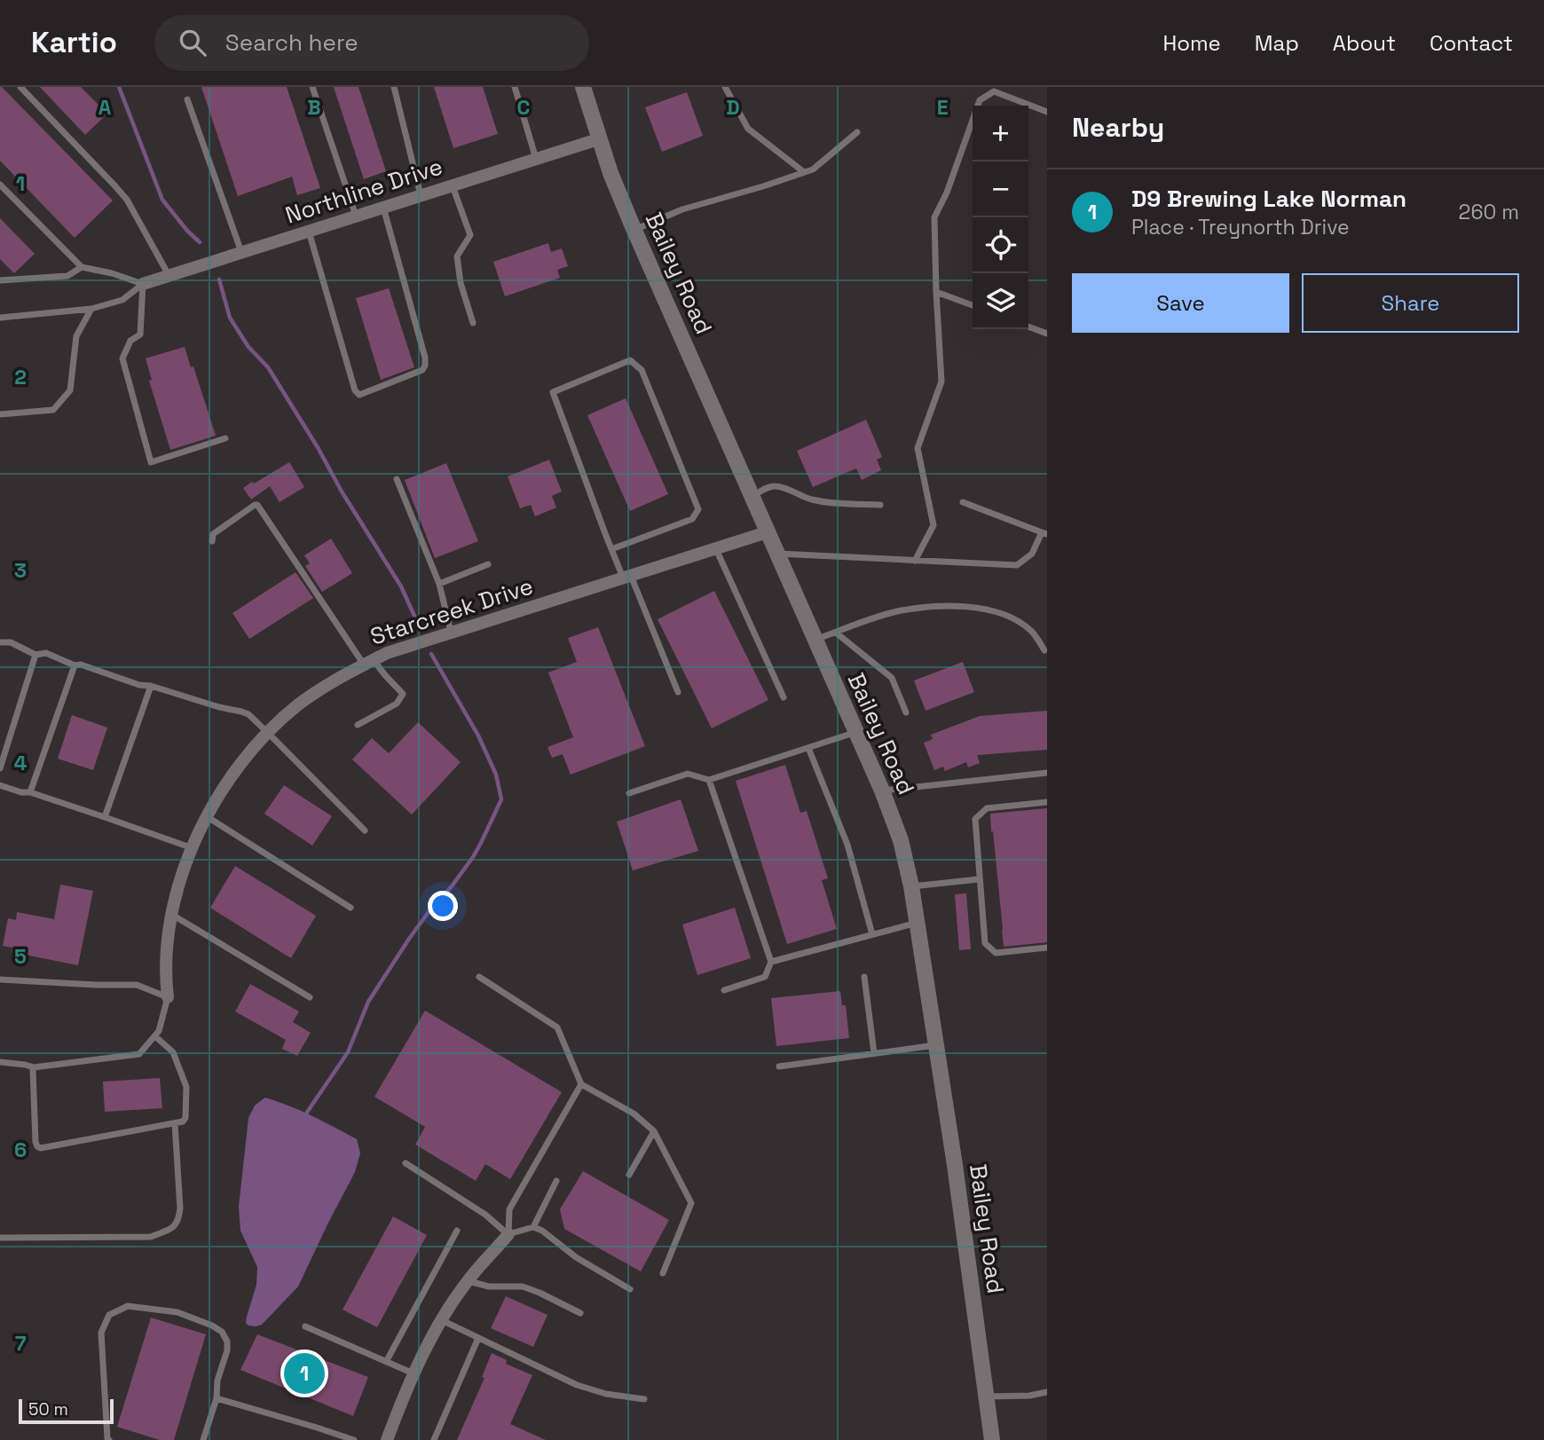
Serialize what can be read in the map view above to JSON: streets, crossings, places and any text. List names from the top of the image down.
{
  "streets": {
    "street": ["Northline Drive", "Bailey Road", "Starcreek Drive"]
  },
  "crossings": [
    ["Northline Drive", "Bailey Road"],
    ["Bailey Road", "Starcreek Drive"]
  ],
  "scale_bar": "50 m",
  "page": {
    "header": "Kartio",
    "search": "Search here",
    "nav": [
      "Home",
      "Map",
      "About",
      "Contact"
    ],
    "heading": "Nearby",
    "map_buttons": ["+", "−"],
    "list": [
      {
        "mark": "1",
        "name": "D9 Brewing Lake Norman",
        "note": "Place · Treynorth Drive",
        "value": "260 m"
      }
    ],
    "buttons": ["Save", "Share"],
    "pins": "1",
    "scale": "50 m"
  },
  "grid": {
    "columns": [
      "A",
      "B",
      "C",
      "D",
      "E"
    ],
    "rows": [
      "1",
      "2",
      "3",
      "4",
      "5",
      "6",
      "7"
    ]
  }
}
